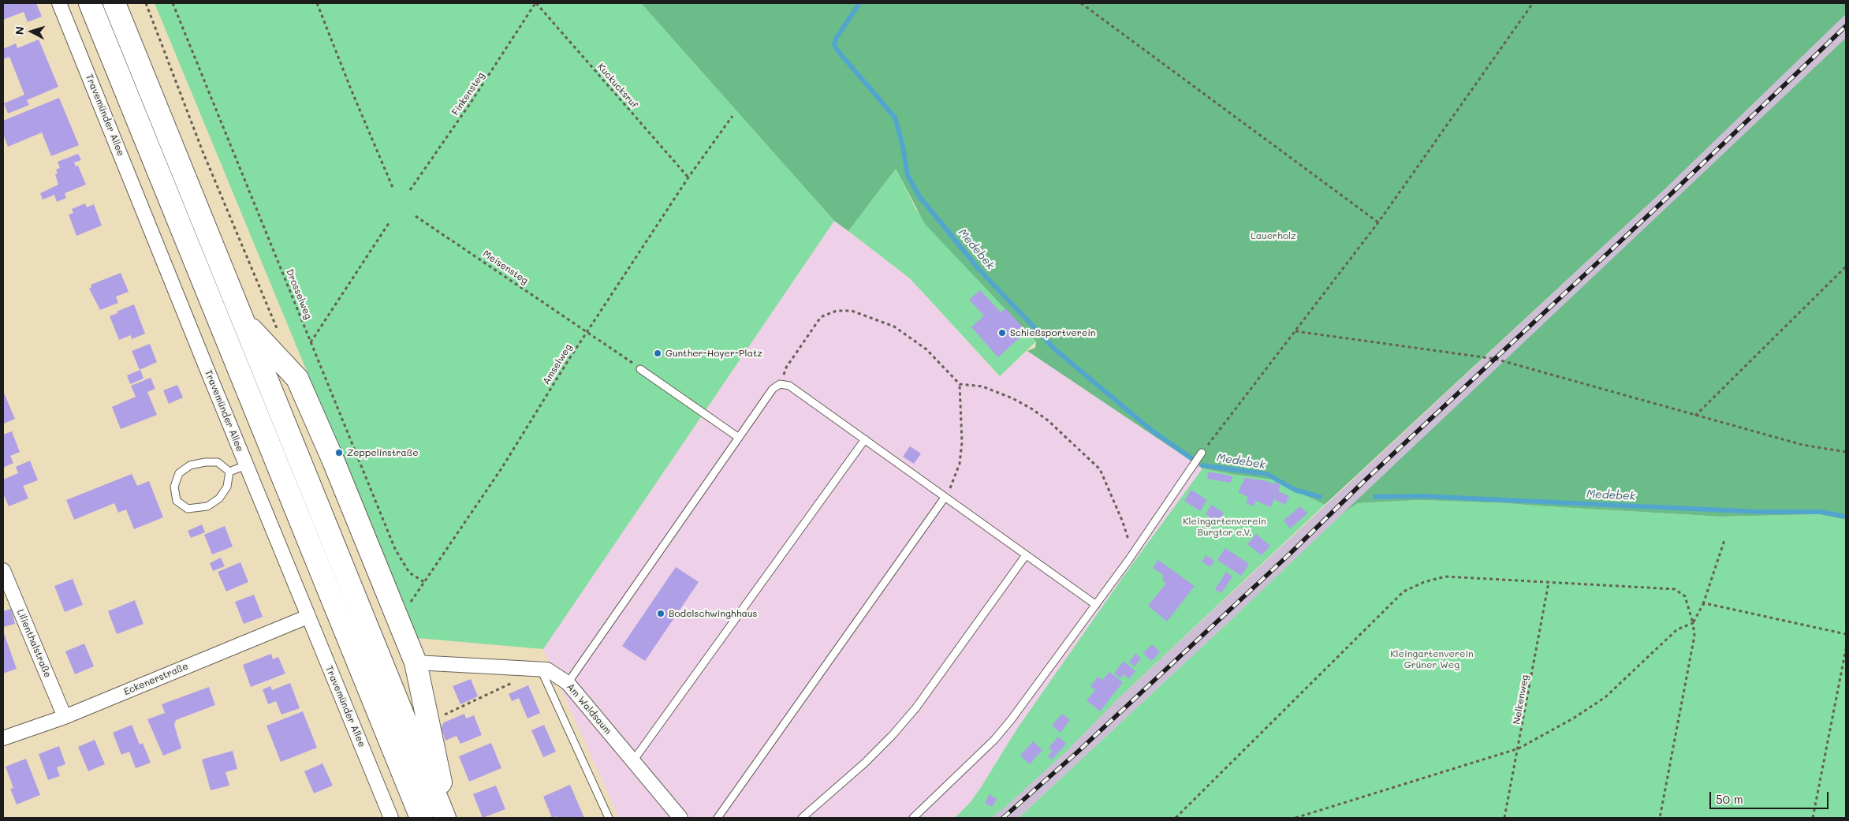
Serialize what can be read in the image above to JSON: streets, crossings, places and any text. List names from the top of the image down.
{
  "streets": {
    "street": [
      "Travemünder Allee",
      "Lilienthalstraße",
      "Eckenerstraße",
      "Am Waldsaum"
    ],
    "path": [
      "Kuckucksruf",
      "Finkensteg",
      "Meisensteg",
      "Drosselweg",
      "Amselweg",
      "Nelkenweg"
    ]
  },
  "crossings": [
    ["Kuckucksruf", "Finkensteg"],
    ["Kuckucksruf", "Amselweg"],
    ["Travemünder Allee", "Eckenerstraße"],
    ["Meisensteg", "Amselweg"],
    ["Drosselweg", "Amselweg"],
    ["Lilienthalstraße", "Eckenerstraße"]
  ],
  "water": ["Medebek"],
  "parks": ["Lauerholz", "Kleingartenverein Burgtor e.V.", "Kleingartenverein Grüner Weg"],
  "places": [
    "Schießsportverein",
    "Gunther-Hoyer-Platz",
    "Zeppelinstraße",
    "Bodelschwinghhaus"
  ],
  "scale_bar": "50 m",
  "north": "left"
}
